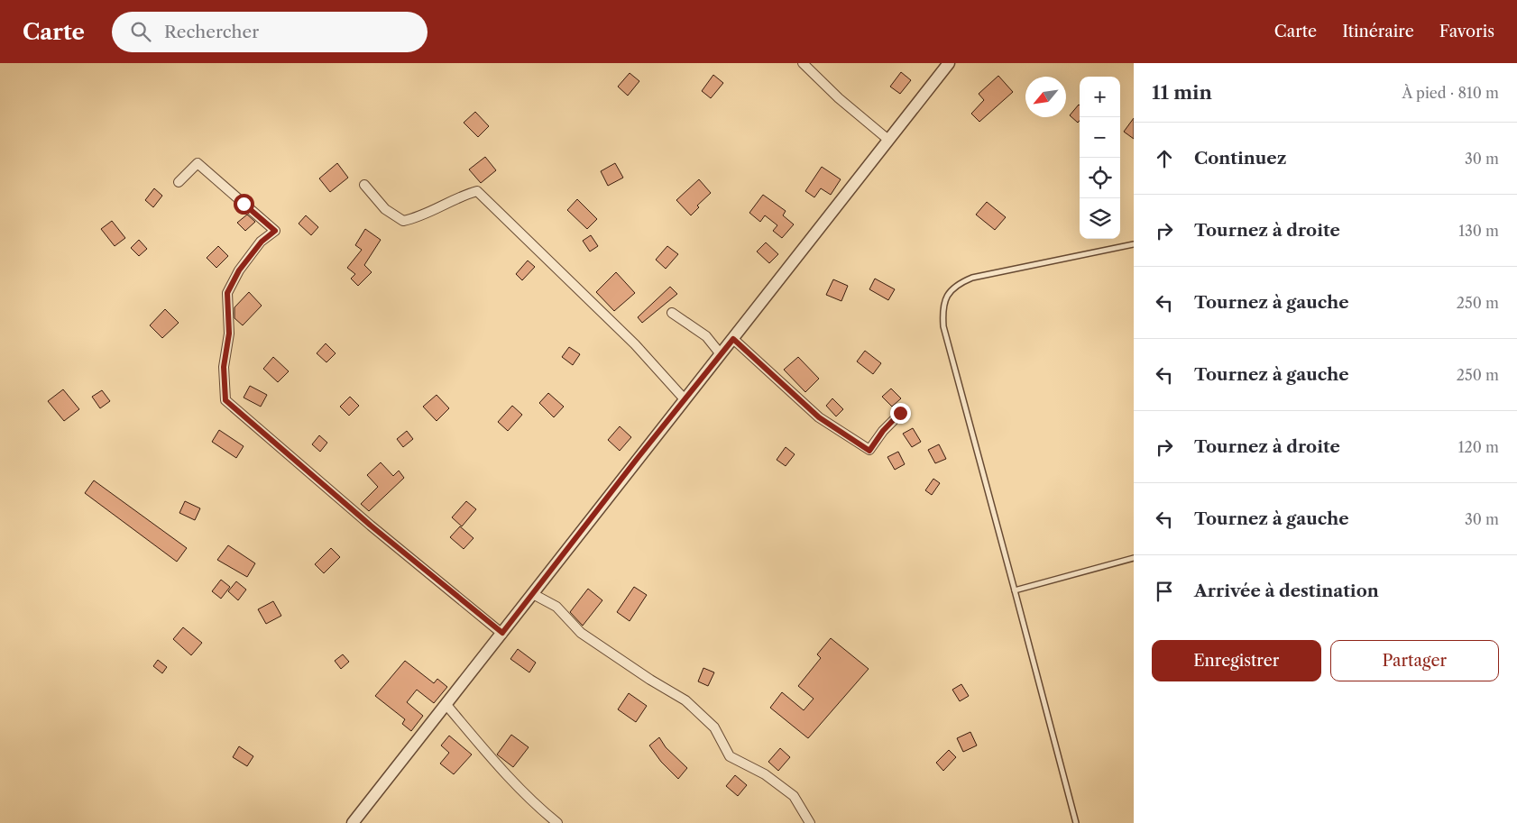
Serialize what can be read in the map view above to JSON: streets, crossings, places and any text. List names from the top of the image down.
{
  "north": "bottom left",
  "page": {
    "header": "Carte",
    "search": "Rechercher",
    "nav": ["Carte", "Itinéraire", "Favoris"],
    "heading": ["11 min", "À pied · 810 m"],
    "map_buttons": ["+", "−"],
    "list": [
      ["Continuez", "30 m"],
      ["Tournez à droite", "130 m"],
      ["Tournez à gauche", "250 m"],
      ["Tournez à gauche", "250 m"],
      ["Tournez à droite", "120 m"],
      ["Tournez à gauche", "30 m"],
      "Arrivée à destination"
    ],
    "buttons": ["Enregistrer", "Partager"]
  }
}
